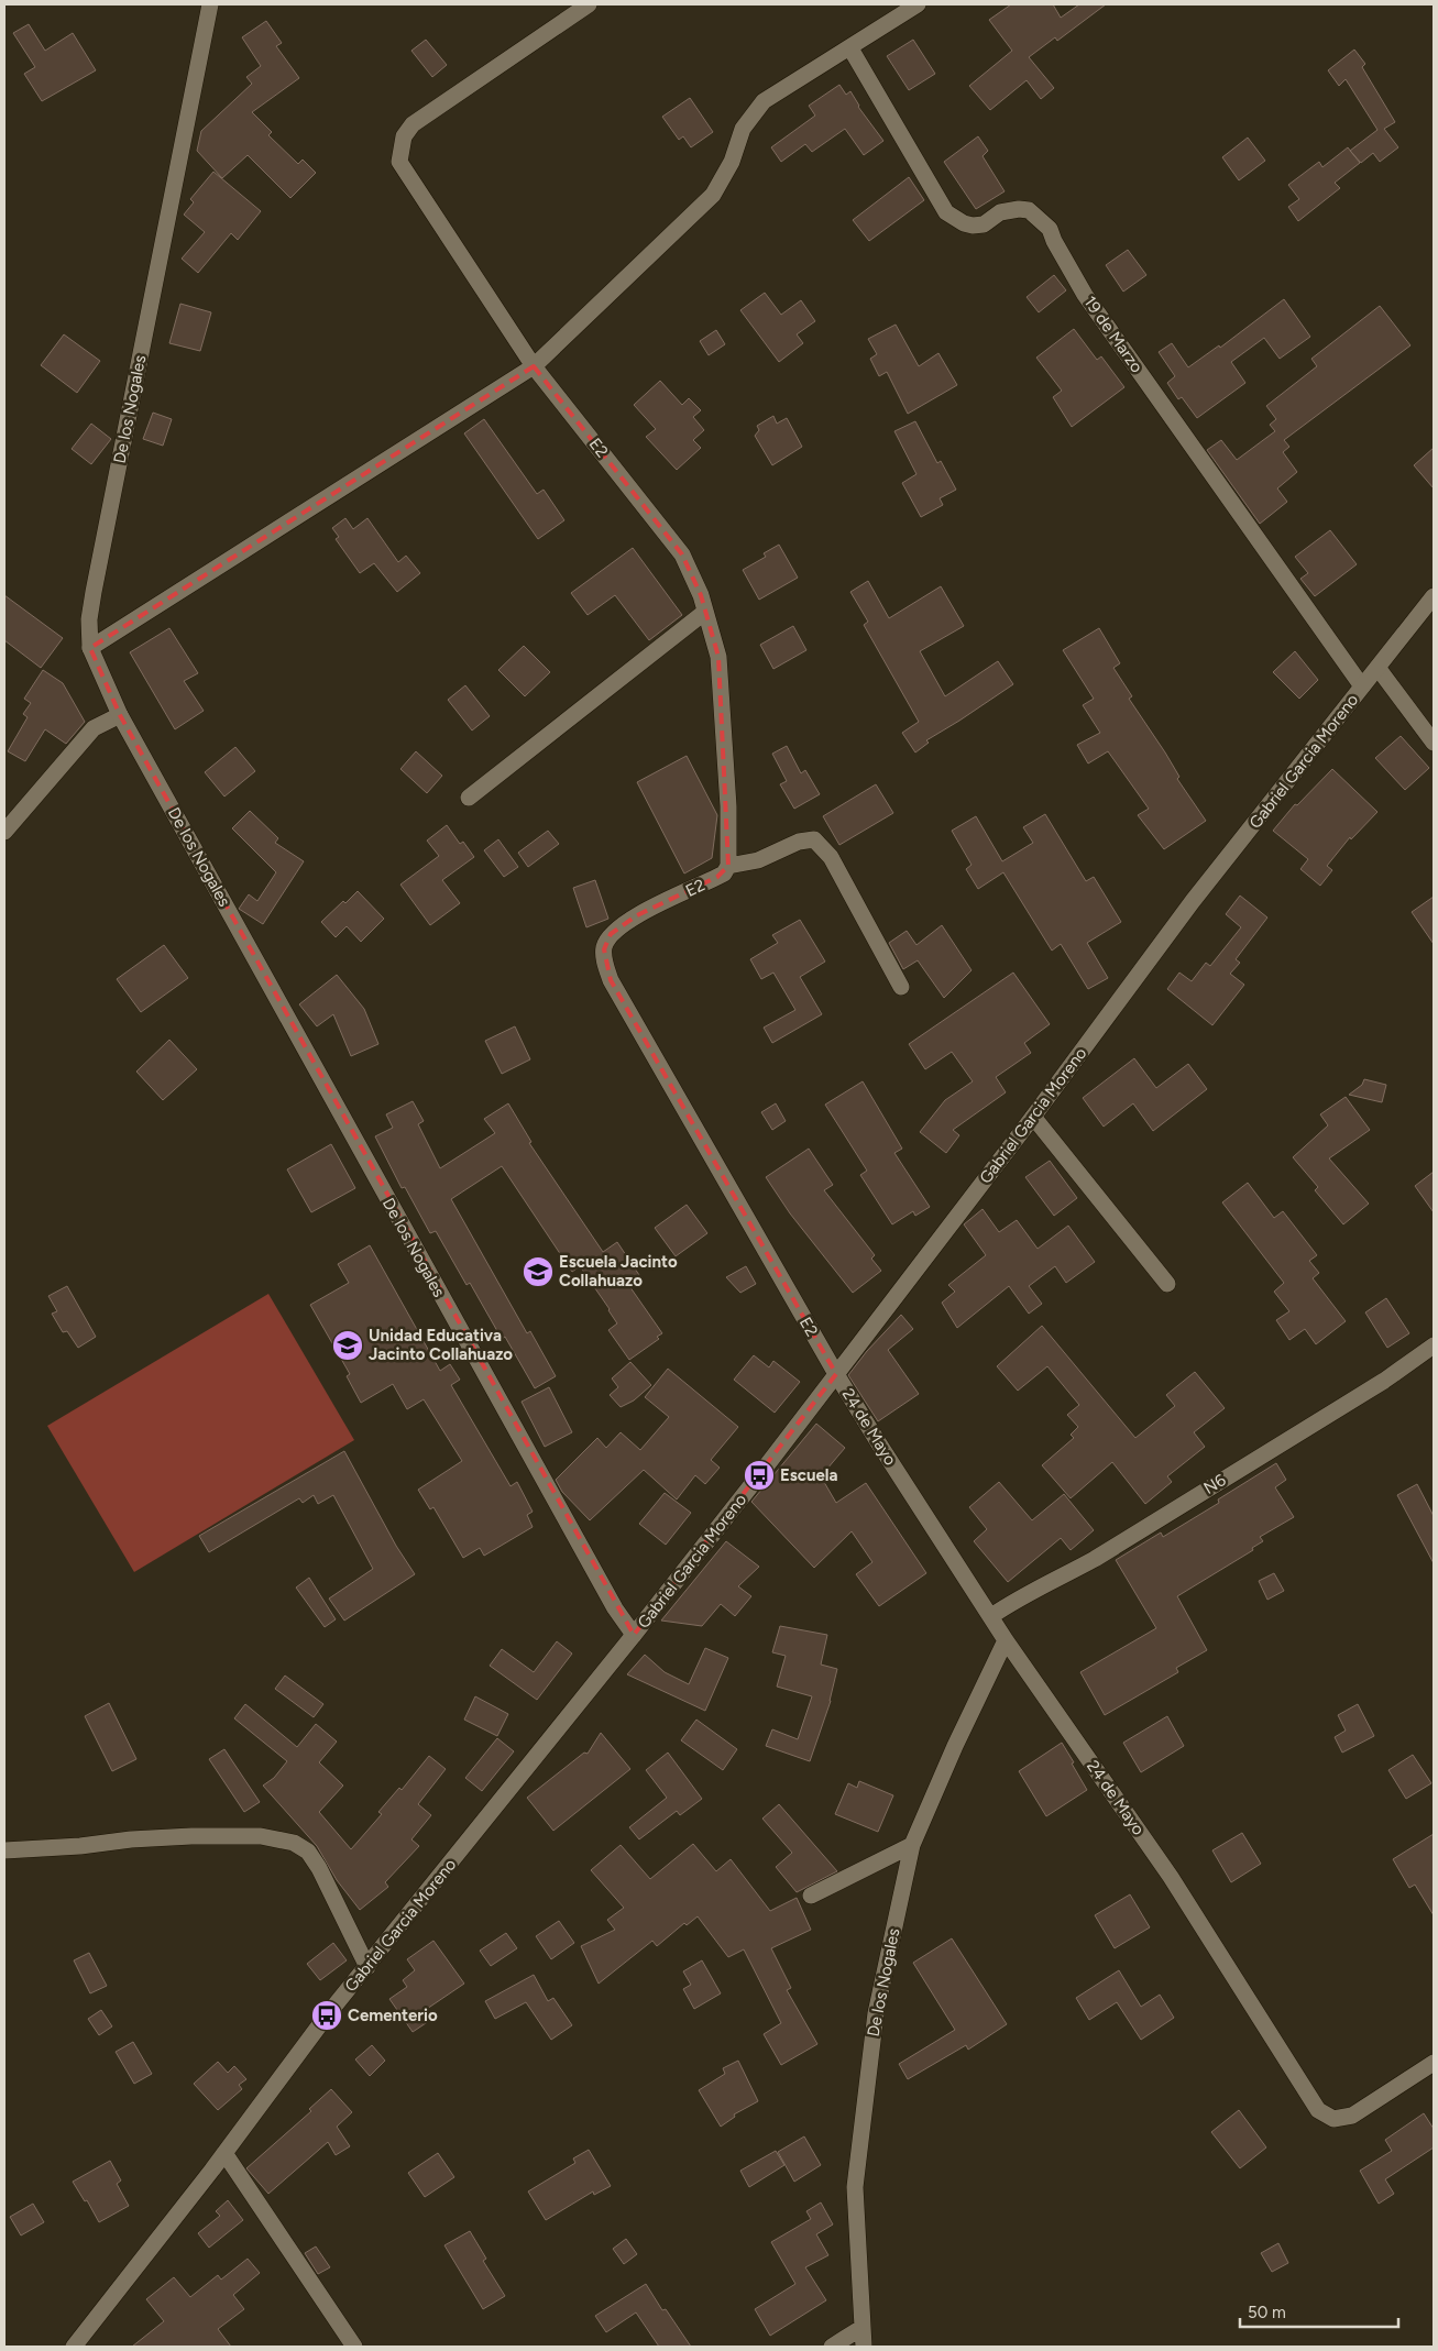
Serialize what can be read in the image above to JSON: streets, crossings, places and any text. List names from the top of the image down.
{
  "streets": {
    "street": [
      "19 de Marzo",
      "De los Nogales",
      "E2",
      "Gabriel Garcia Moreno",
      "24 de Mayo",
      "N6"
    ]
  },
  "crossings": [
    ["19 de Marzo", "Gabriel Garcia Moreno"],
    ["De los Nogales", "Gabriel Garcia Moreno"],
    ["De los Nogales", "24 de Mayo"],
    ["E2", "Gabriel Garcia Moreno"],
    ["E2", "24 de Mayo"],
    ["Gabriel Garcia Moreno", "24 de Mayo"],
    ["24 de Mayo", "N6"]
  ],
  "places": {
    "school or university": ["Escuela Jacinto Collahuazo", "Unidad Educativa Jacinto Collahuazo"],
    "bus stop": ["Escuela", "Cementerio"]
  },
  "scale_bar": "50 m"
}
